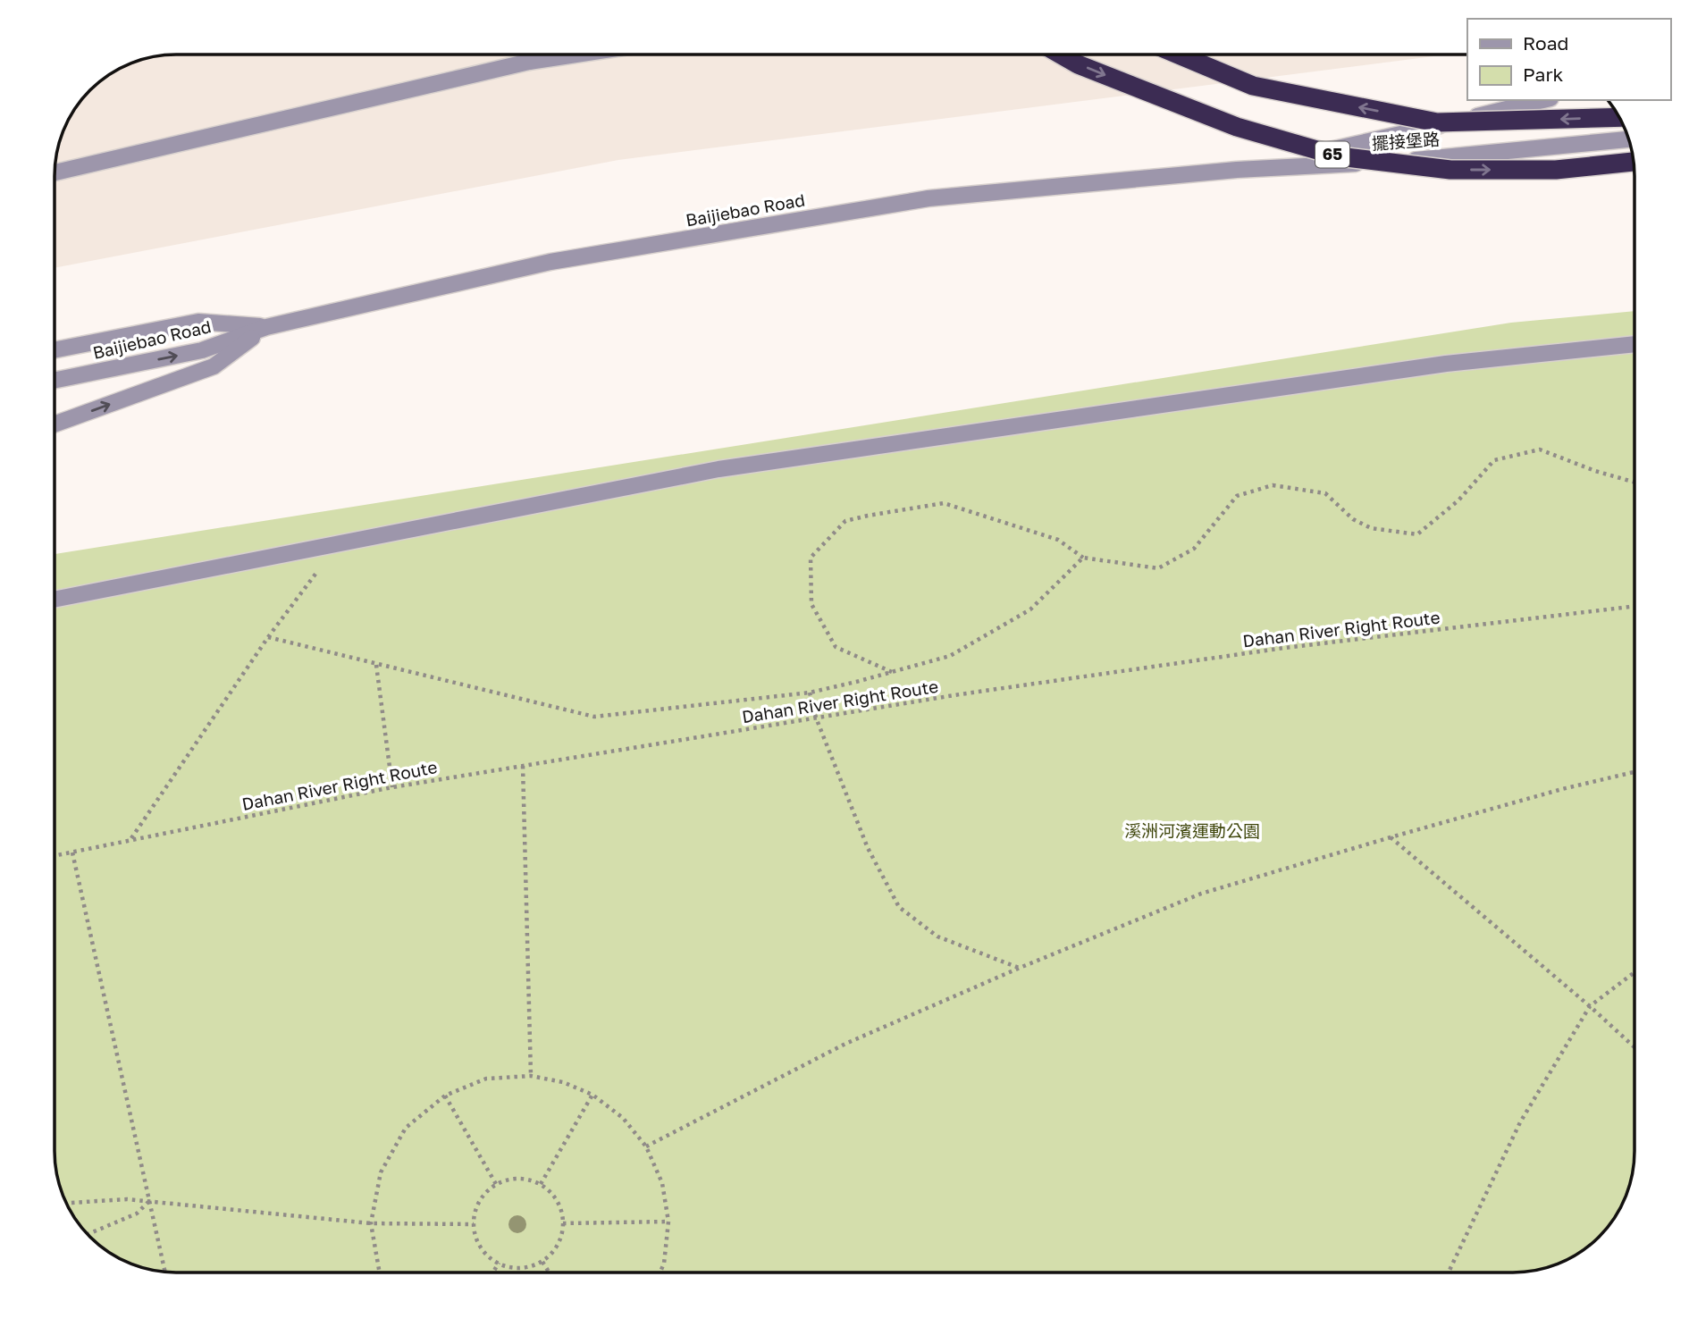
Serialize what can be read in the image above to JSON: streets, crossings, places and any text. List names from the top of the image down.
{
  "streets": {
    "highway": ["65"],
    "street": ["擺接堡路", "Baijiebao Road"],
    "path": ["Dahan River Right Route"]
  },
  "crossings": [
    ["擺接堡路", "Baijiebao Road"]
  ],
  "parks": ["溪洲河濱運動公園"],
  "legend": ["Road", "Park"]
}
